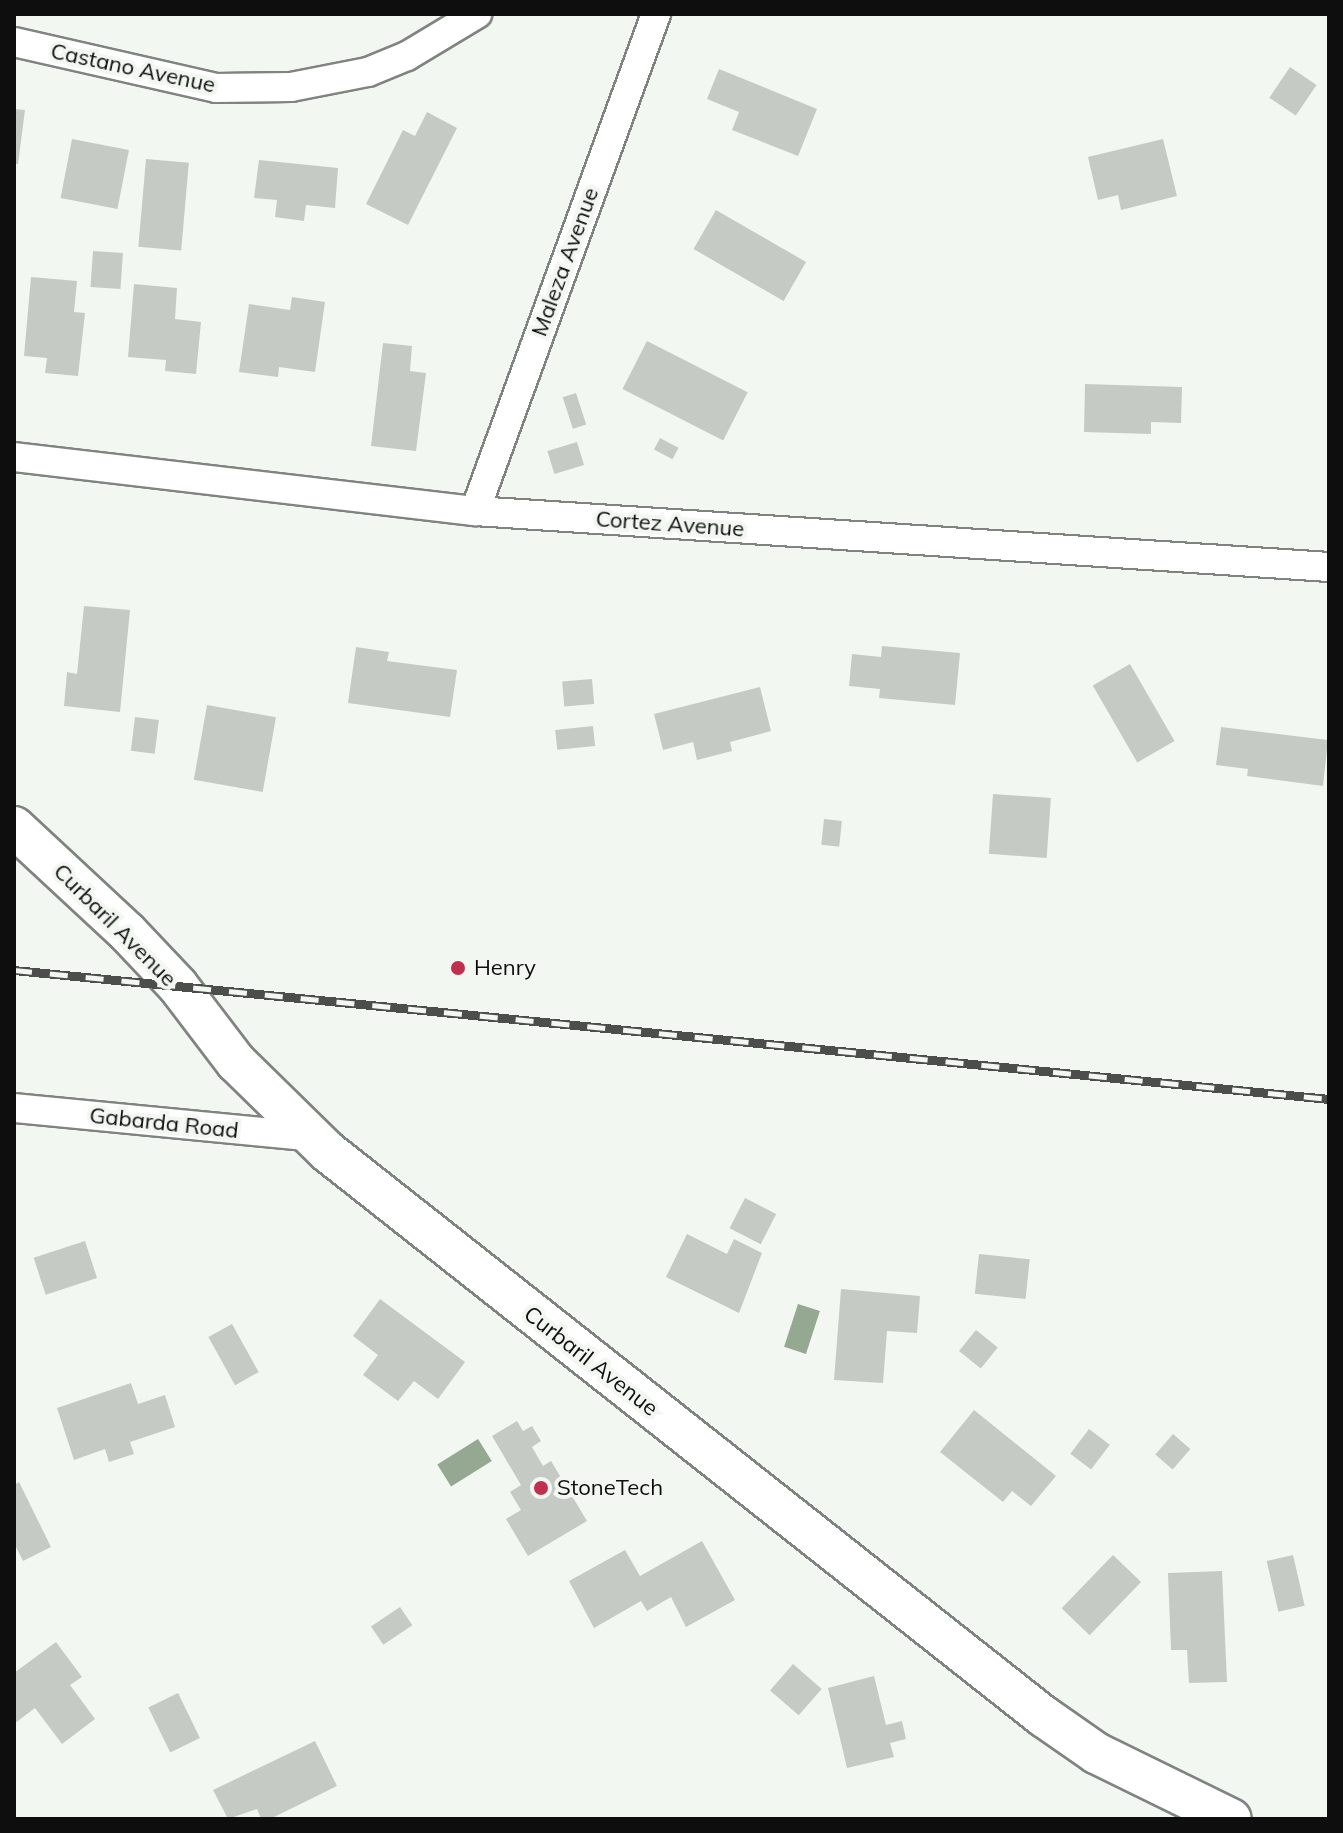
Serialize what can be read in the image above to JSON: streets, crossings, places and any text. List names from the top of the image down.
{
  "streets": {
    "street": [
      "Castano Avenue",
      "Maleza Avenue",
      "Cortez Avenue",
      "Curbaril Avenue",
      "Gabarda Road"
    ]
  },
  "crossings": [
    ["Maleza Avenue", "Cortez Avenue"],
    ["Curbaril Avenue", "Gabarda Road"]
  ],
  "places": ["Henry", "StoneTech"]
}
